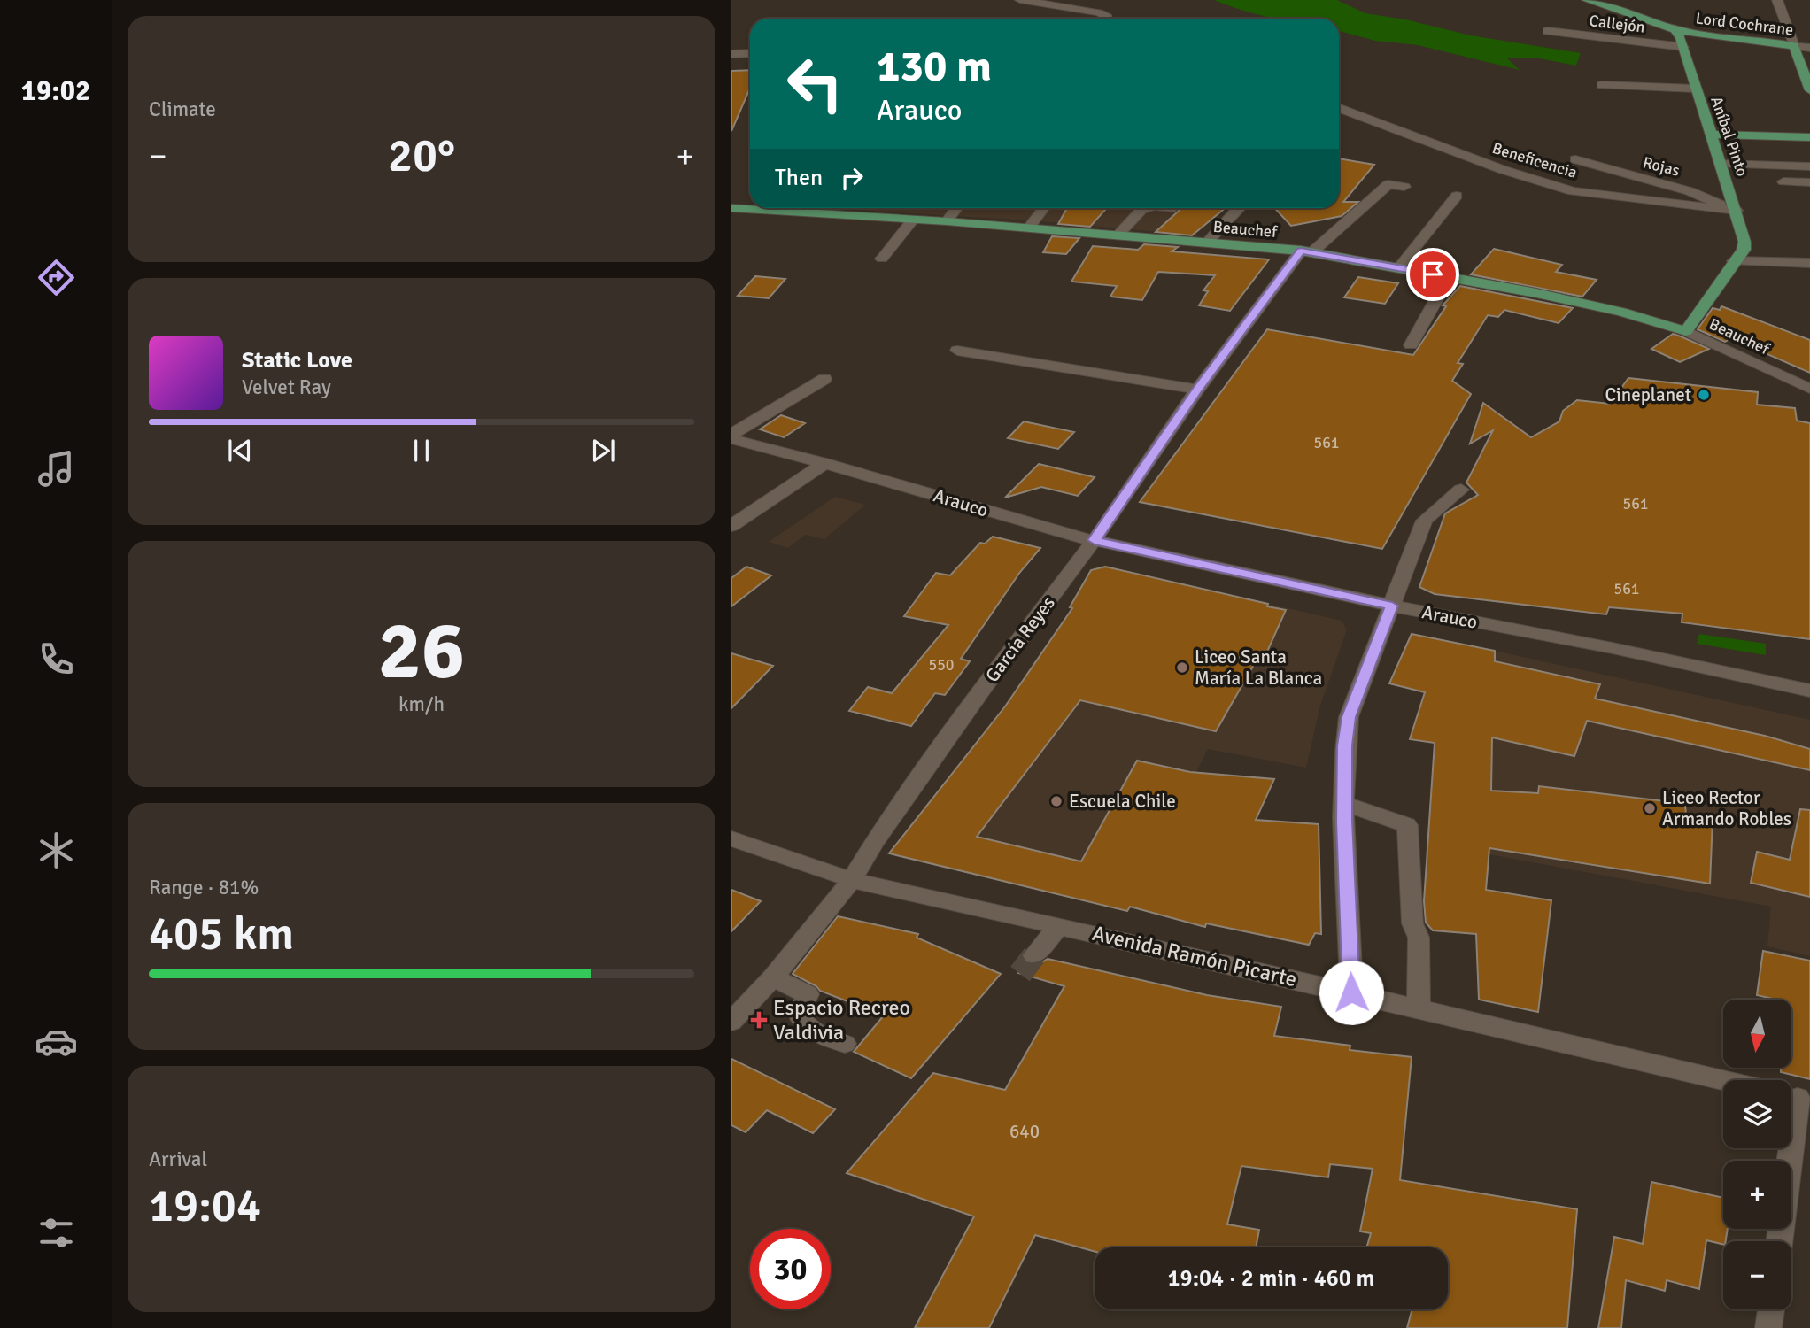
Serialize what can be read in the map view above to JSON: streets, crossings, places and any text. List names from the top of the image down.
{
  "streets": {
    "main road": ["Lord Cochrane", "Aníbal Pinto", "Beauchef"],
    "street": [
      "Callejón",
      "Beneficencia",
      "Rojas",
      "Arauco",
      "García Reyes",
      "Avenida Ramón Picarte"
    ]
  },
  "crossings": [
    ["Callejón", "Aníbal Pinto"],
    ["Lord Cochrane", "Aníbal Pinto"],
    ["Aníbal Pinto", "Beneficencia"],
    ["Aníbal Pinto", "Rojas"],
    ["Aníbal Pinto", "Beauchef"],
    ["Beneficencia", "Rojas"],
    ["Beauchef", "García Reyes"],
    ["Arauco", "García Reyes"],
    ["García Reyes", "Avenida Ramón Picarte"]
  ],
  "places": {
    "other": [
      "Cineplanet",
      "Liceo Santa María La Blanca",
      "Escuela Chile",
      "Liceo Rector Armando Robles"
    ],
    "health": ["Espacio Recreo Valdivia"]
  },
  "house_numbers": [
    "561",
    "561",
    "561",
    "550",
    "640"
  ],
  "north": "bottom",
  "page": {
    "tabs": "19:02",
    "tile": [
      "Climate",
      ["26", "km/h"],
      ["Range · 81%", "405 km"],
      ["Arrival", "19:04"]
    ],
    "turn": ["130 m", "Arauco"],
    "heat": ["−", "20°", "+"],
    "then": "Then",
    "song": ["Static Love", "Velvet Ray"],
    "map_buttons": ["+", "−"],
    "limit": "30",
    "trip": "19:04 · 2 min · 460 m"
  }
}
